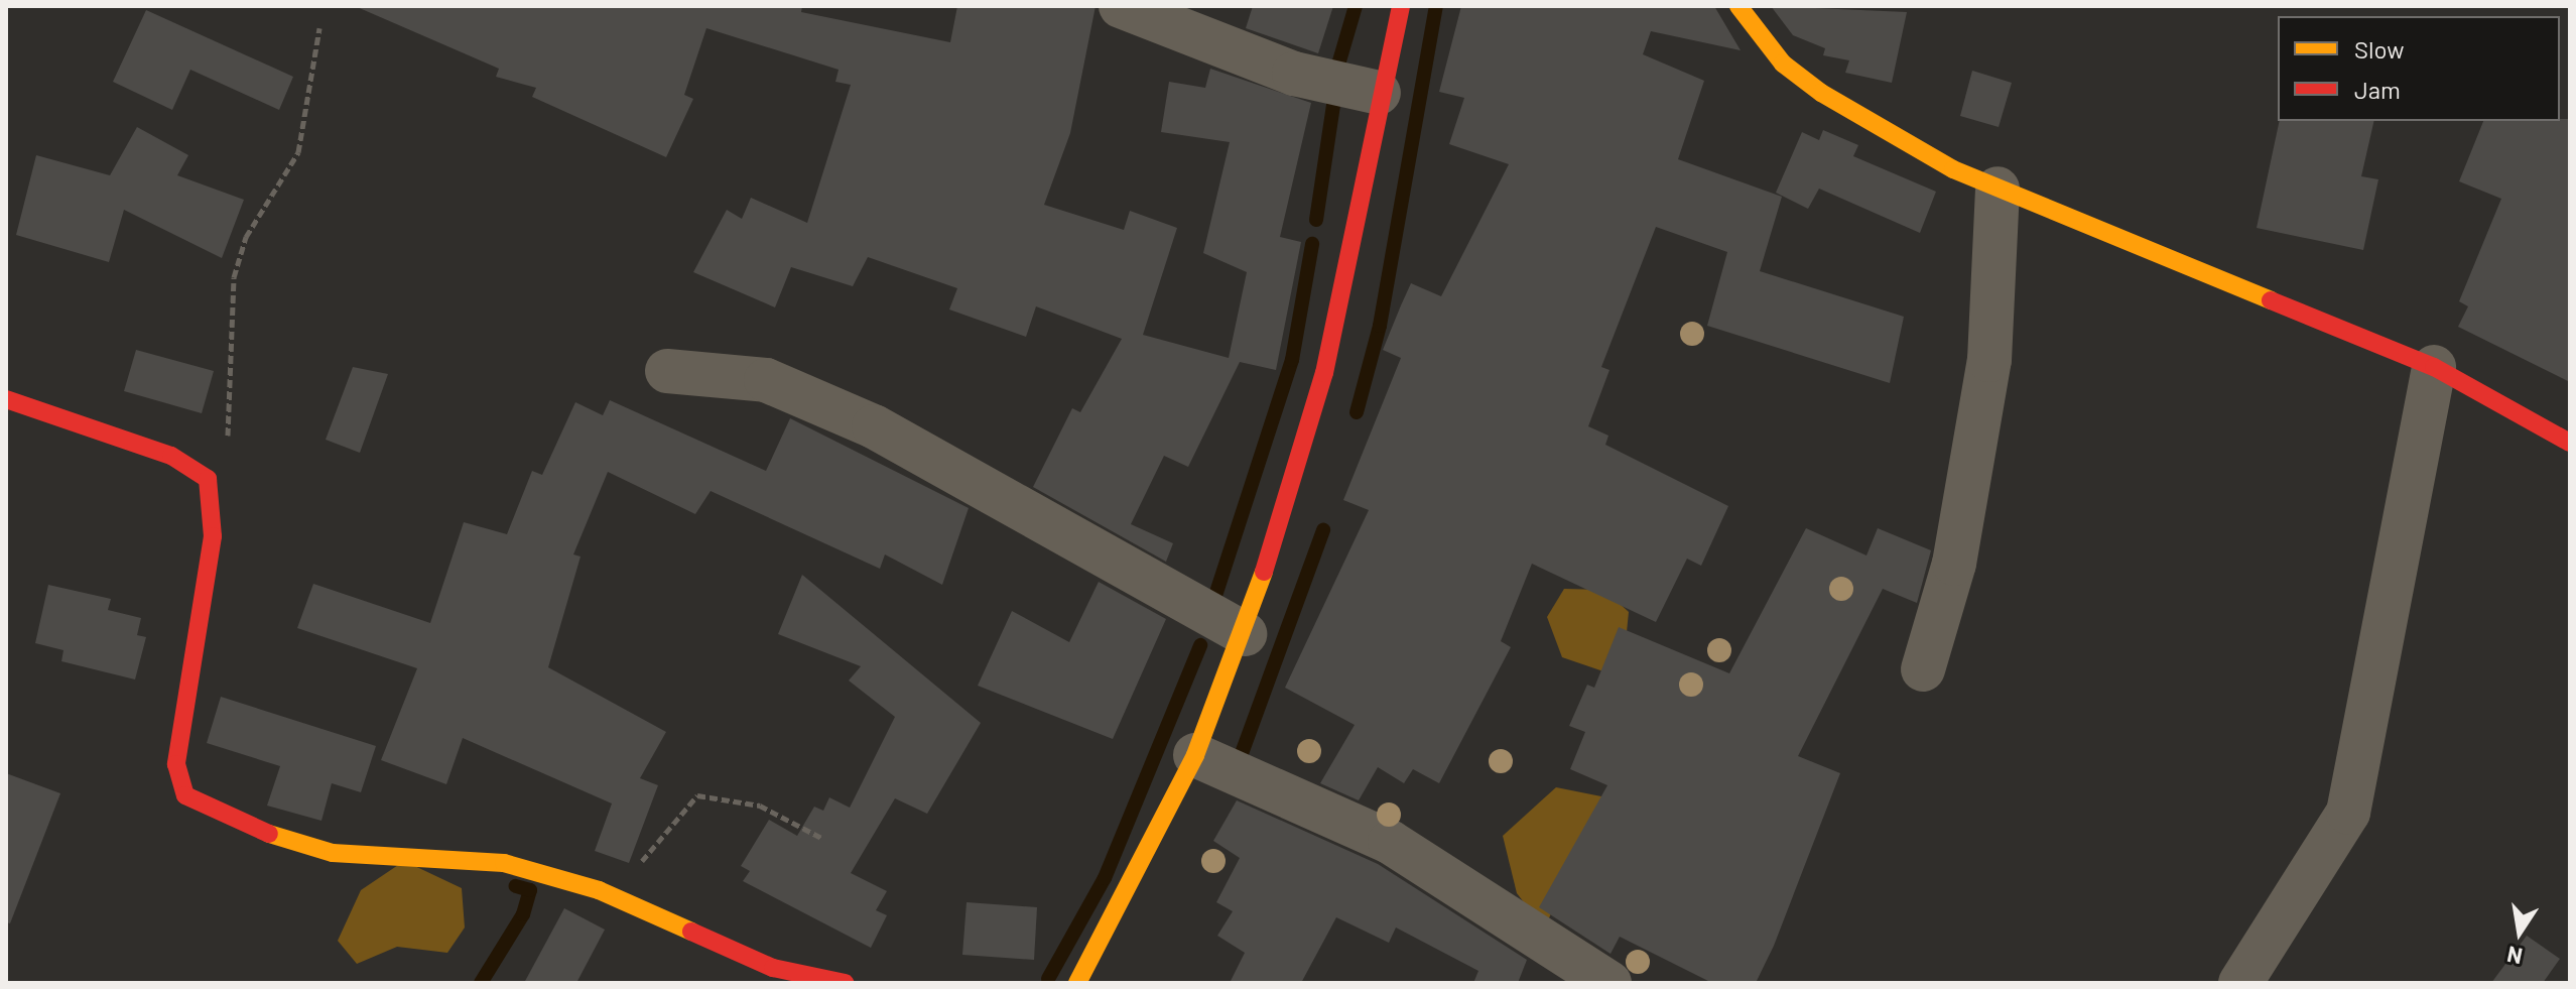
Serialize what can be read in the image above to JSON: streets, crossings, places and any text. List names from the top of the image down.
{
  "legend": ["Slow", "Jam"],
  "north": "bottom"
}
